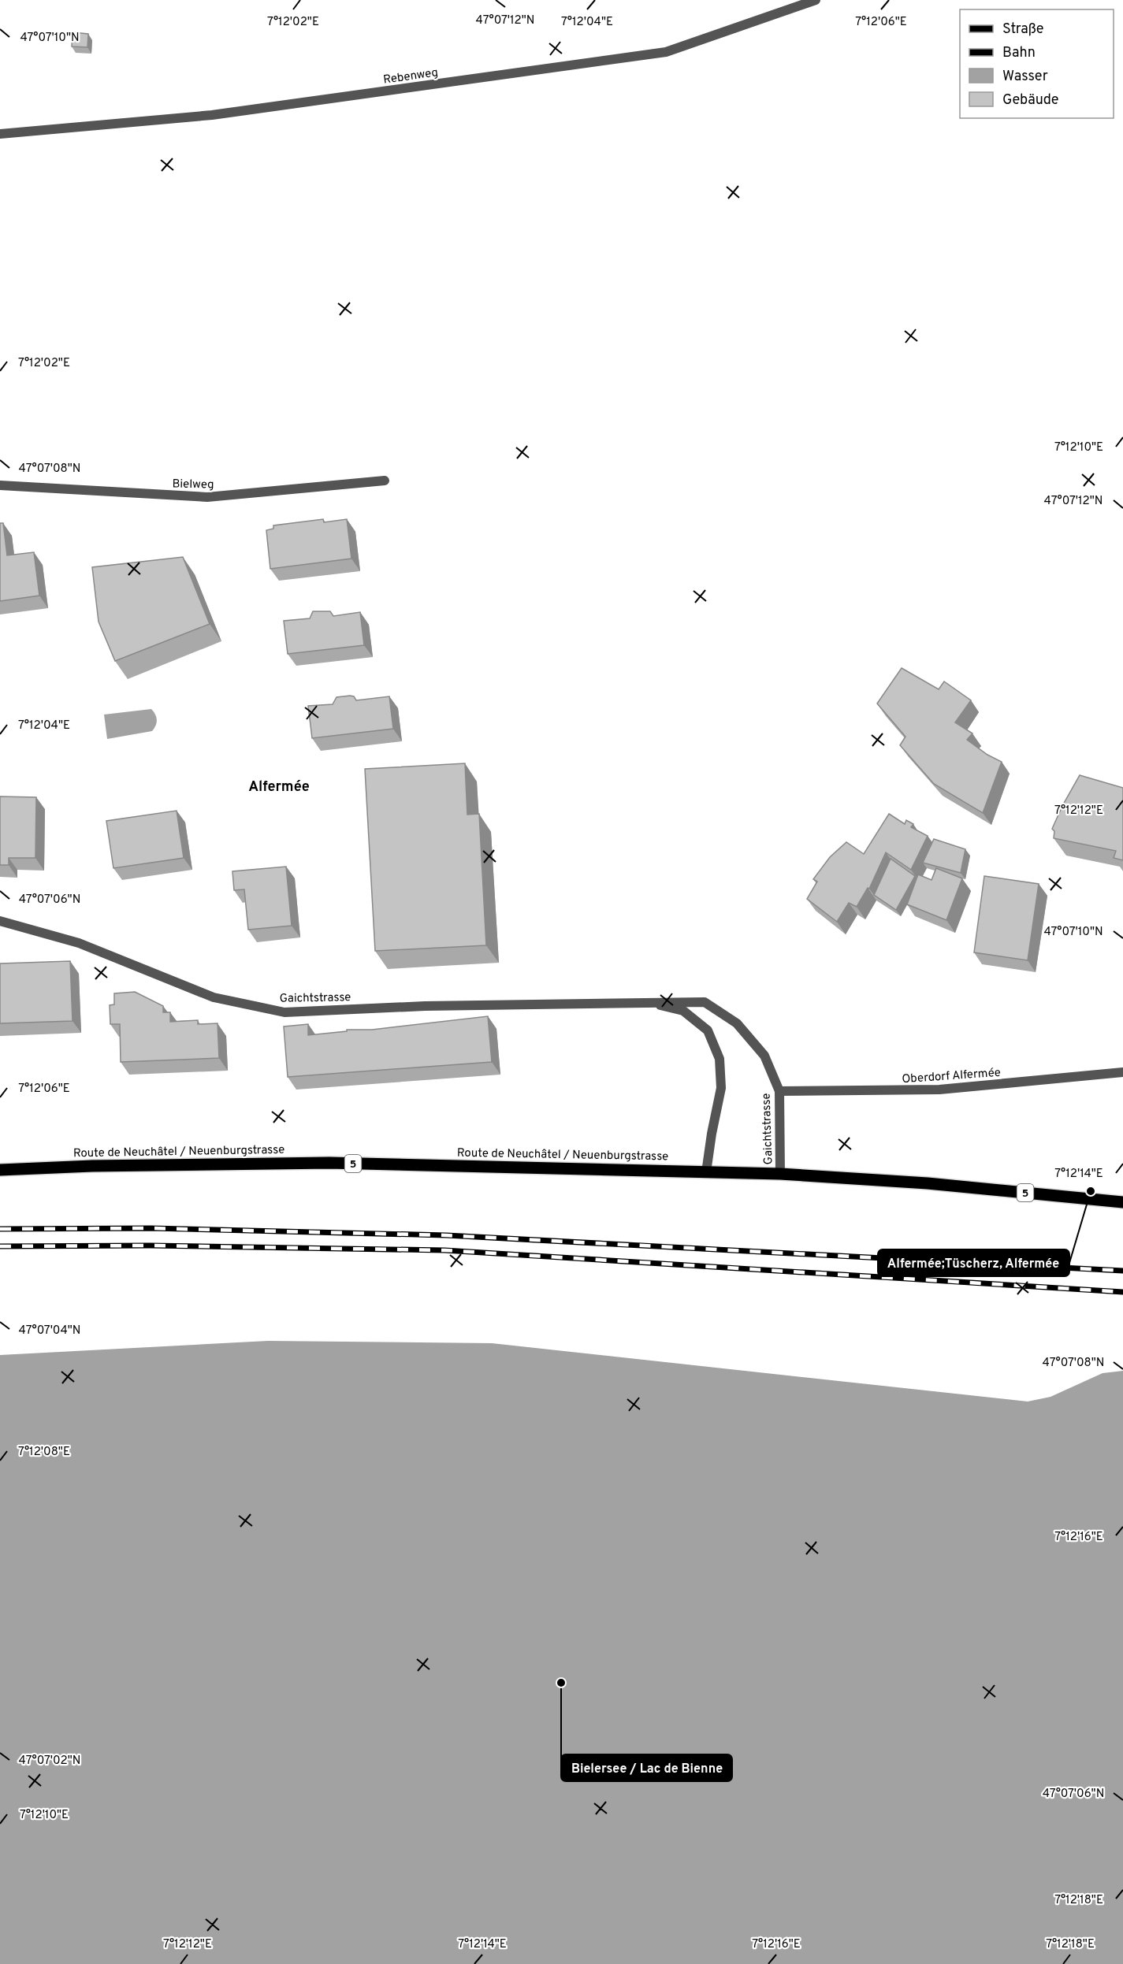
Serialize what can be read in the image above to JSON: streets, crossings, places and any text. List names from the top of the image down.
{
  "streets": {
    "main road": ["Route de Neuchâtel / Neuenburgstrasse", "5"],
    "street": [
      "Rebenweg",
      "Bielweg",
      "Gaichtstrasse",
      "Oberdorf Alfermée"
    ]
  },
  "crossings": [
    ["Gaichtstrasse", "Oberdorf Alfermée"],
    ["Gaichtstrasse", "Route de Neuchâtel / Neuenburgstrasse"]
  ],
  "districts": ["Alfermée"],
  "places": ["Alfermée;Tüscherz, Alfermée", "Bielersee / Lac de Bienne"],
  "legend": [
    "Straße",
    "Bahn",
    "Wasser",
    "Gebäude"
  ],
  "coordinates": [
    "47°07'12\"N",
    "7°12'02\"E",
    "7°12'04\"E",
    "7°12'06\"E",
    "47°07'10\"N",
    "7°12'10\"E",
    "47°07'08\"N",
    "7°12'12\"E",
    "47°07'06\"N",
    "7°12'14\"E",
    "47°07'04\"N",
    "7°12'08\"E",
    "7°12'16\"E",
    "47°07'02\"N",
    "7°12'18\"E"
  ]
}
